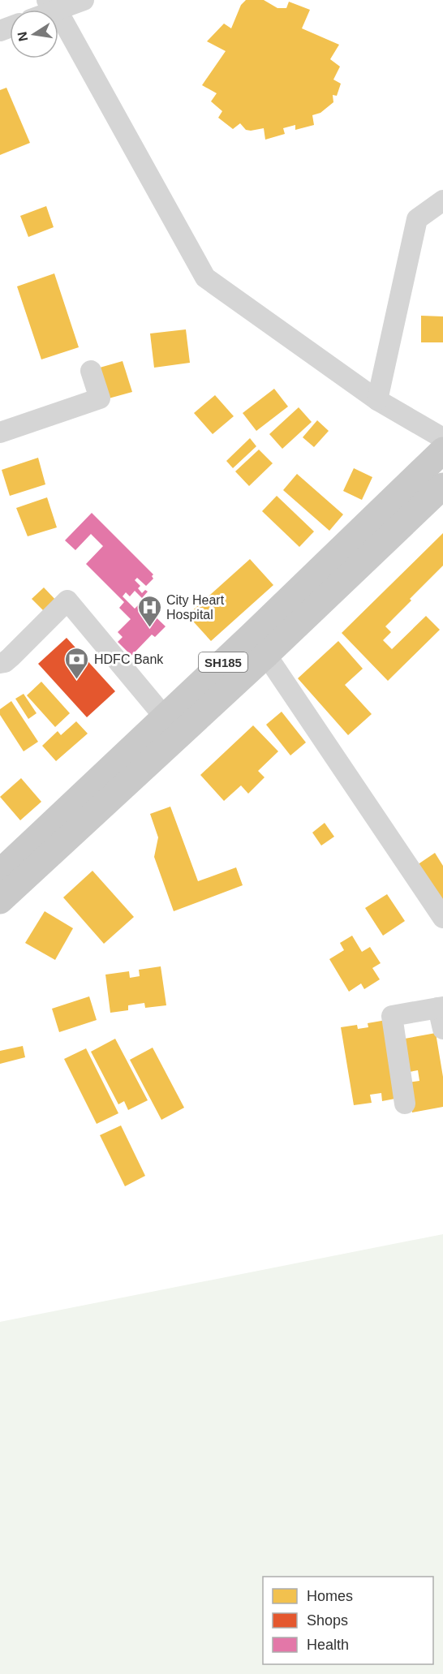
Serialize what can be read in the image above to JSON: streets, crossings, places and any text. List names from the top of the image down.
{
  "streets": {
    "main road": ["SH185"]
  },
  "places": {
    "hospital": ["City Heart Hospital"],
    "bank": ["HDFC Bank"]
  },
  "legend": ["Homes", "Shops", "Health"],
  "north": "left"
}
